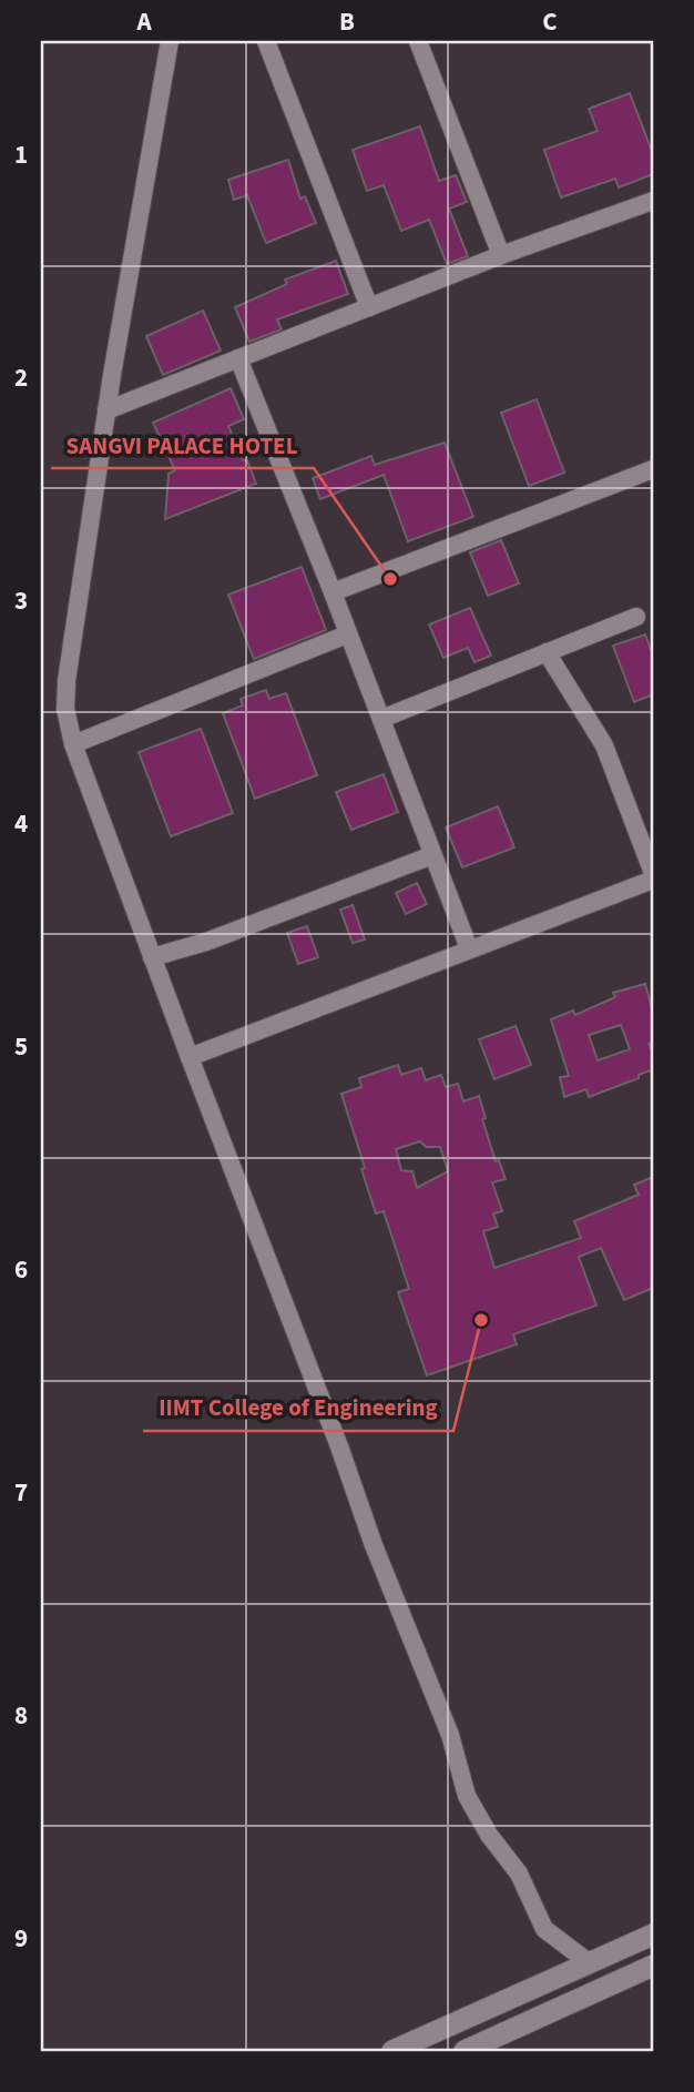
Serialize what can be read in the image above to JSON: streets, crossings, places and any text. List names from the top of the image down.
{
  "places": ["SANGVI PALACE HOTEL", "IIMT College of Engineering"],
  "grid": {
    "columns": ["A", "B", "C"],
    "rows": [
      "1",
      "2",
      "3",
      "4",
      "5",
      "6",
      "7",
      "8",
      "9"
    ]
  }
}
